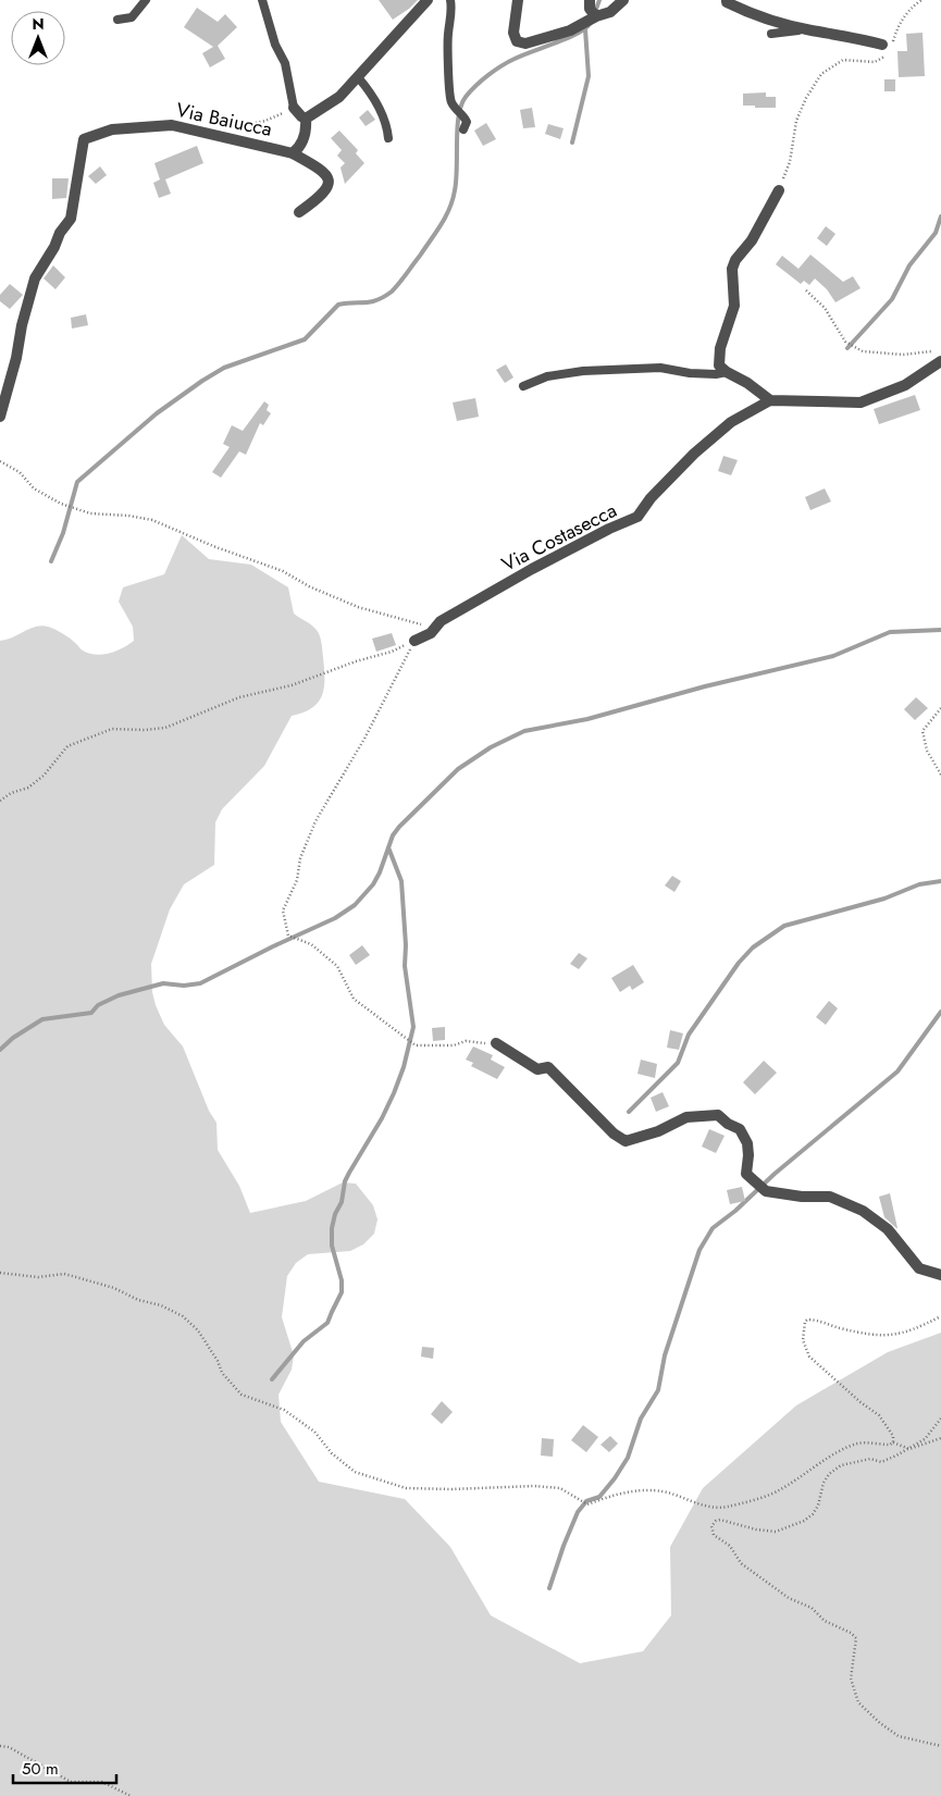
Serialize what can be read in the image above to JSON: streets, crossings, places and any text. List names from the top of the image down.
{
  "streets": {
    "street": ["Via Baiucca", "Via Costasecca"]
  },
  "scale_bar": "50 m",
  "north": "top"
}
